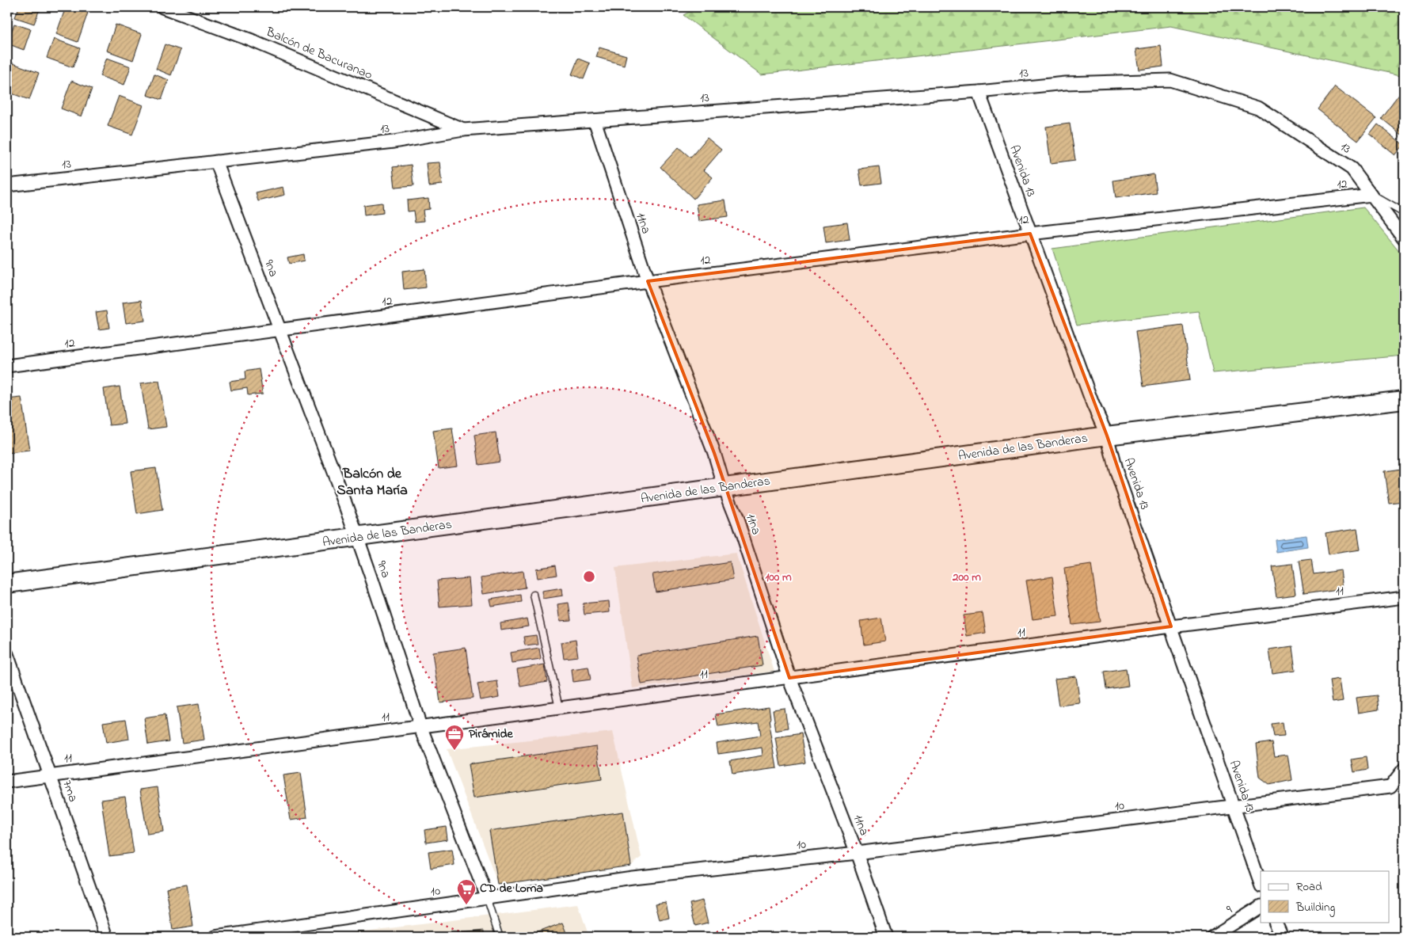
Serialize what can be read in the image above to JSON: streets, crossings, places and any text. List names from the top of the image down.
{
  "streets": {
    "street": [
      "Balcón de Bacuranao",
      "13",
      "Avenida 13",
      "12",
      "11na",
      "9na",
      "Avenida de las Banderas",
      "11",
      "7ma",
      "10",
      "9"
    ]
  },
  "crossings": [
    ["Balcón de Bacuranao", "13"],
    ["13", "Avenida 13"],
    ["13", "12"],
    ["13", "11na"],
    ["13", "9na"],
    ["Avenida 13", "12"],
    ["Avenida 13", "Avenida de las Banderas"],
    ["Avenida 13", "11"],
    ["Avenida 13", "10"],
    ["12", "11na"],
    ["12", "9na"],
    ["11na", "Avenida de las Banderas"],
    ["11na", "11"],
    ["11na", "10"],
    ["9na", "Avenida de las Banderas"],
    ["9na", "11"],
    ["9na", "10"],
    ["11", "7ma"]
  ],
  "districts": ["Balcón de Santa María"],
  "places": {
    "office": ["Pirámide"],
    "supermarket": ["CD de Loma"]
  },
  "legend": ["Road", "Building"],
  "rings": ["100 m", "200 m"]
}
